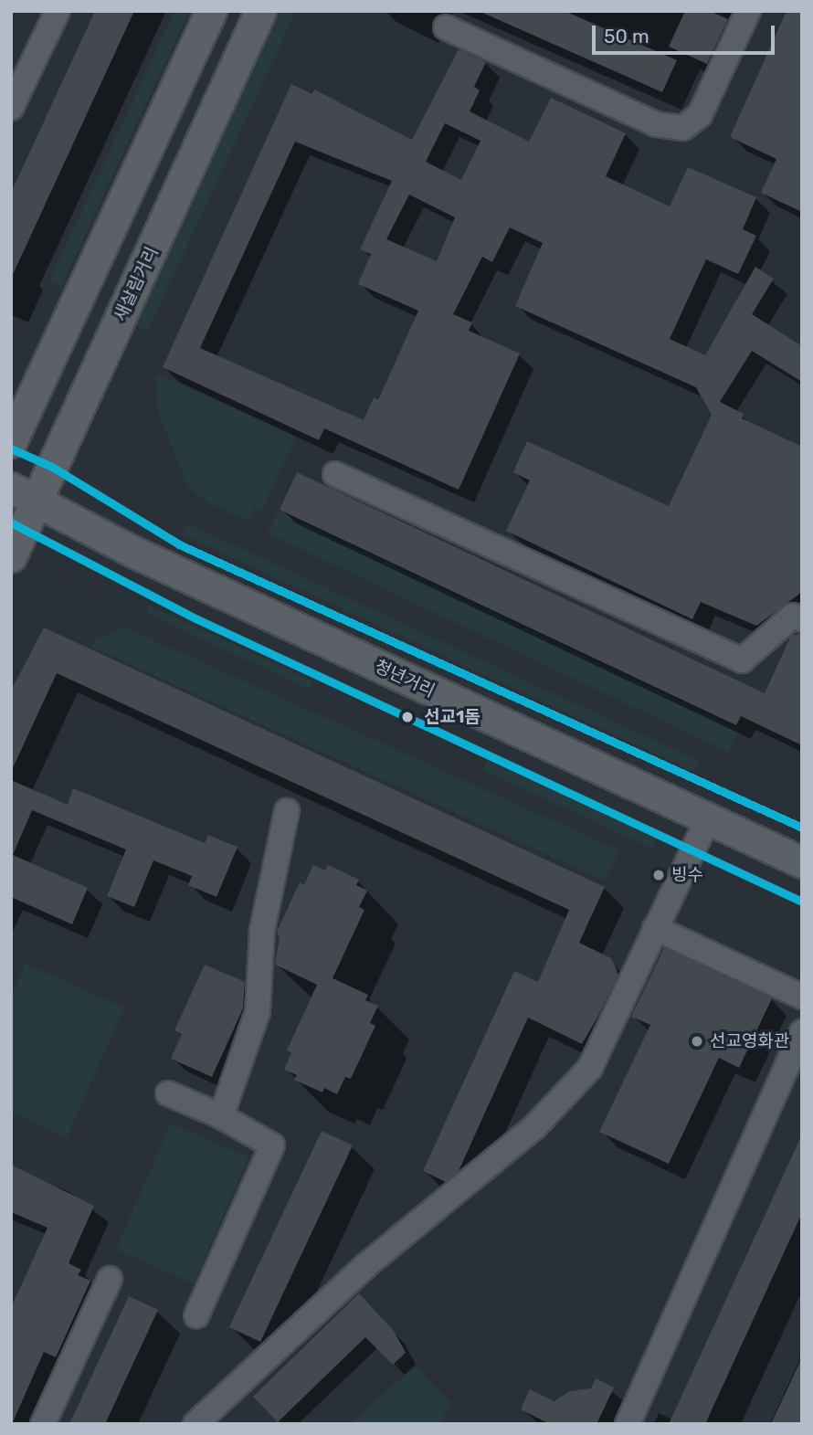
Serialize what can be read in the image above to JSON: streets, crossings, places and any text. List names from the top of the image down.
{
  "streets": {
    "main road": ["새살림거리", "청년거리"]
  },
  "crossings": [
    ["새살림거리", "청년거리"]
  ],
  "places": ["선교1돔", "빙수", "선교영화관"],
  "scale_bar": "50 m"
}
